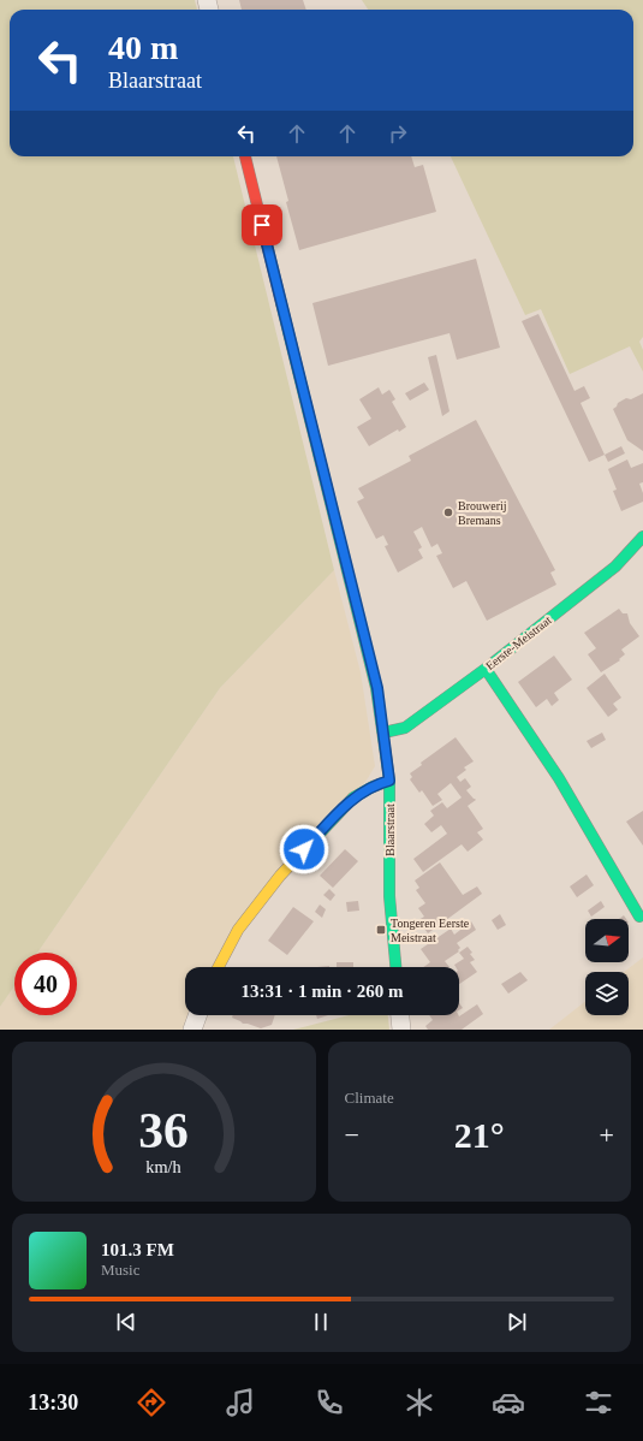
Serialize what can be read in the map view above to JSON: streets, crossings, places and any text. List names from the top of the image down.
{
  "streets": {
    "street": ["Eerste-Meistraat", "Blaarstraat"]
  },
  "crossings": [
    ["Eerste-Meistraat", "Blaarstraat"]
  ],
  "places": {
    "other": ["Brouwerij Bremans"],
    "transit": ["Tongeren Eerste Meistraat"]
  },
  "north": "right",
  "page": {
    "turn": ["40 m", "Blaarstraat"],
    "limit": "40",
    "trip": "13:31 · 1 min · 260 m",
    "tile": "Climate",
    "heat": ["−", "21°", "+"],
    "song": ["101.3 FM", "Music"],
    "tabs": "13:30",
    "gauge": ["36", "km/h"]
  }
}
